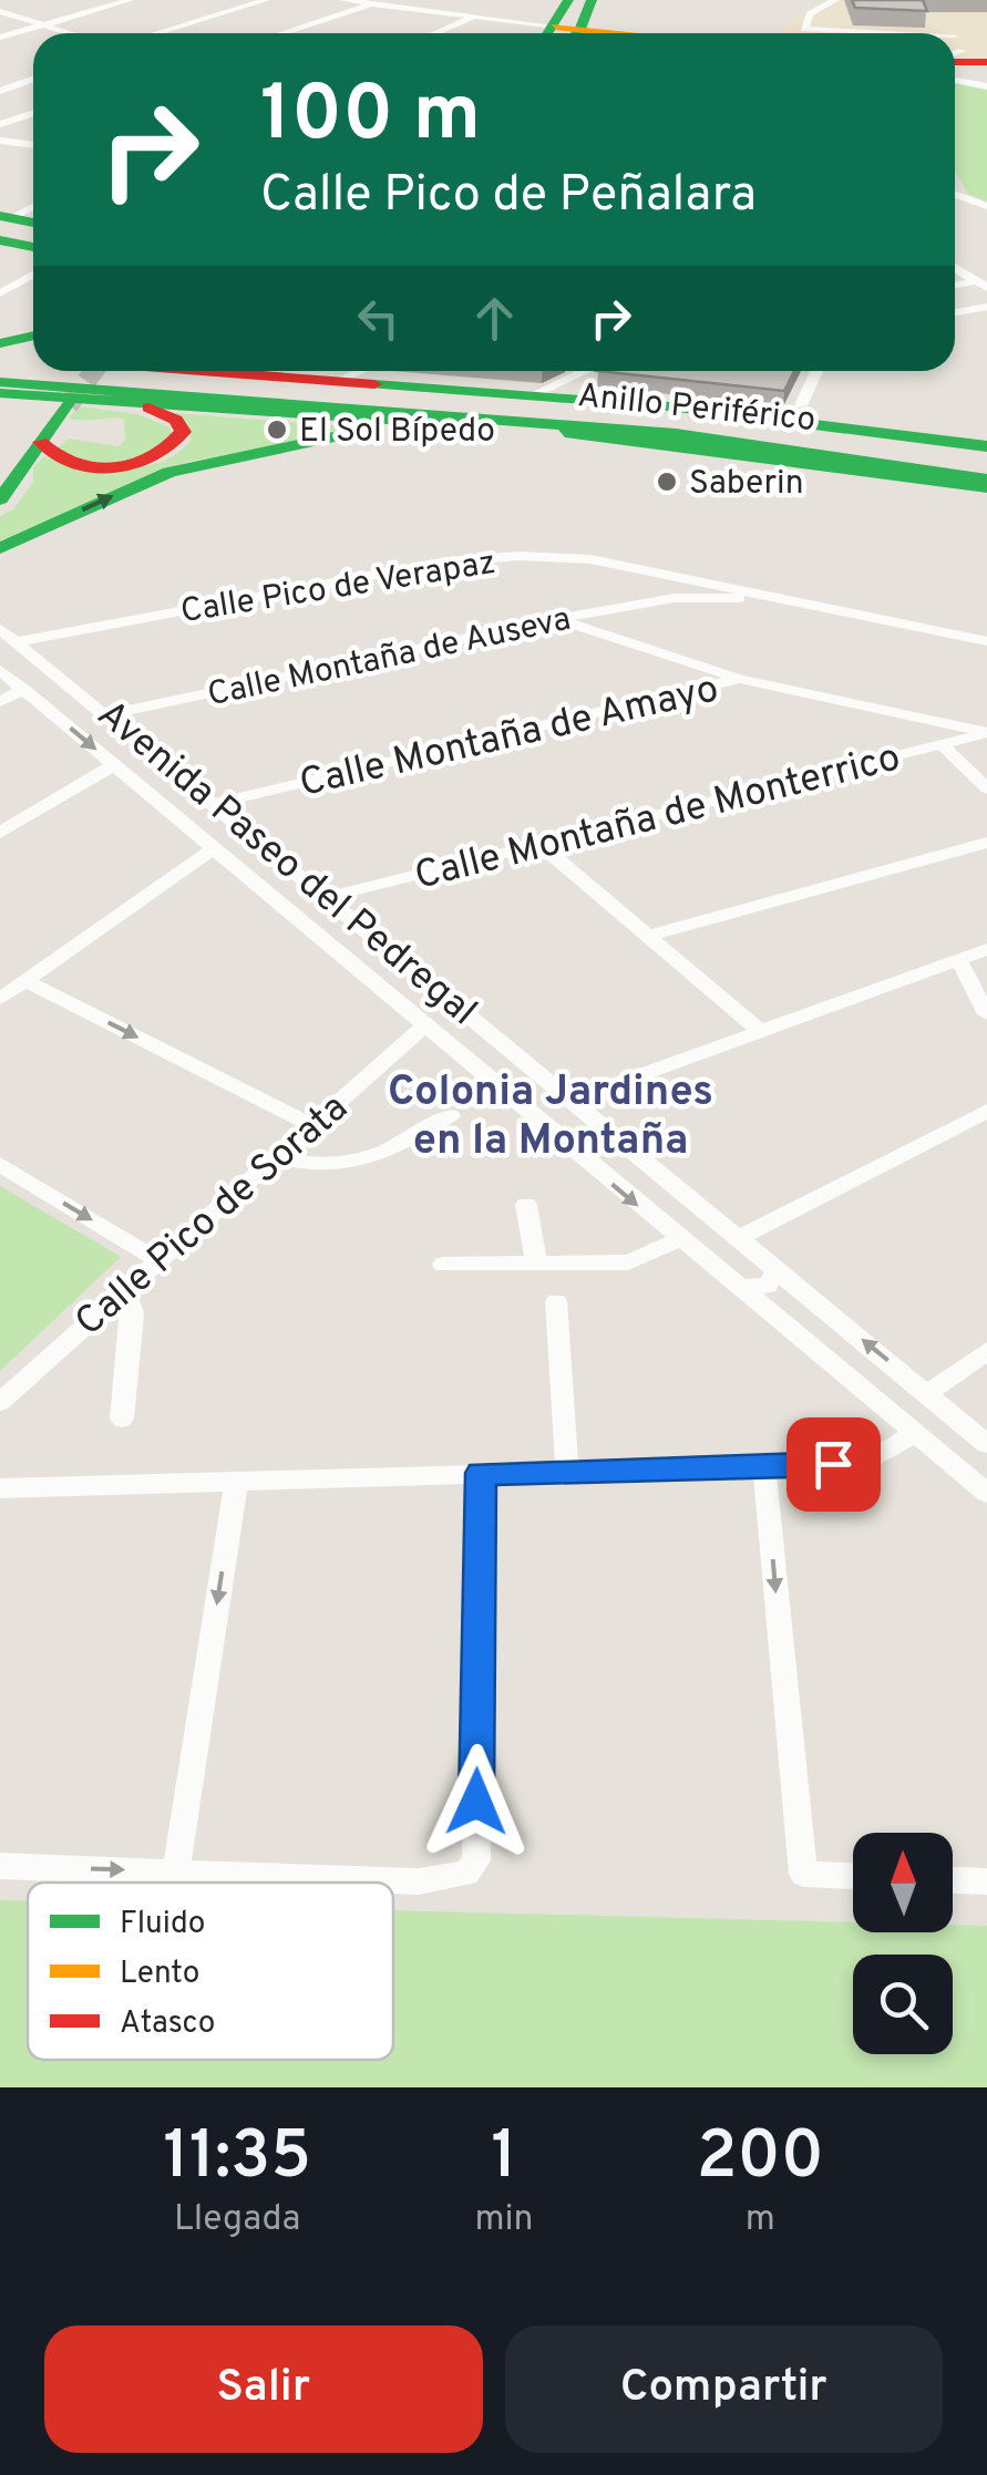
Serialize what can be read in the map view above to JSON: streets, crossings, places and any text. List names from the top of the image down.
{
  "streets": {
    "main road": ["Anillo Periférico"],
    "street": [
      "Calle Pico de Verapaz",
      "Calle Montaña de Auseva",
      "Calle Montaña de Amayo",
      "Calle Montaña de Monterrico",
      "Avenida Paseo del Pedregal",
      "Calle Pico de Sorata"
    ]
  },
  "crossings": [
    ["Calle Pico de Verapaz", "Calle Montaña de Auseva"],
    ["Calle Pico de Verapaz", "Avenida Paseo del Pedregal"],
    ["Calle Montaña de Auseva", "Avenida Paseo del Pedregal"],
    ["Calle Montaña de Amayo", "Avenida Paseo del Pedregal"],
    ["Calle Montaña de Monterrico", "Avenida Paseo del Pedregal"],
    ["Avenida Paseo del Pedregal", "Calle Pico de Sorata"]
  ],
  "districts": ["Colonia Jardines en la Montaña"],
  "places": ["El Sol Bípedo", "Saberin"],
  "legend": ["Fluido", "Lento", "Atasco"],
  "north": "top",
  "page": {
    "turn": ["100 m", "Calle Pico de Peñalara"],
    "eta": [
      "11:35",
      "Llegada",
      "1",
      "min",
      "200",
      "m"
    ],
    "buttons": ["Salir", "Compartir"]
  }
}
